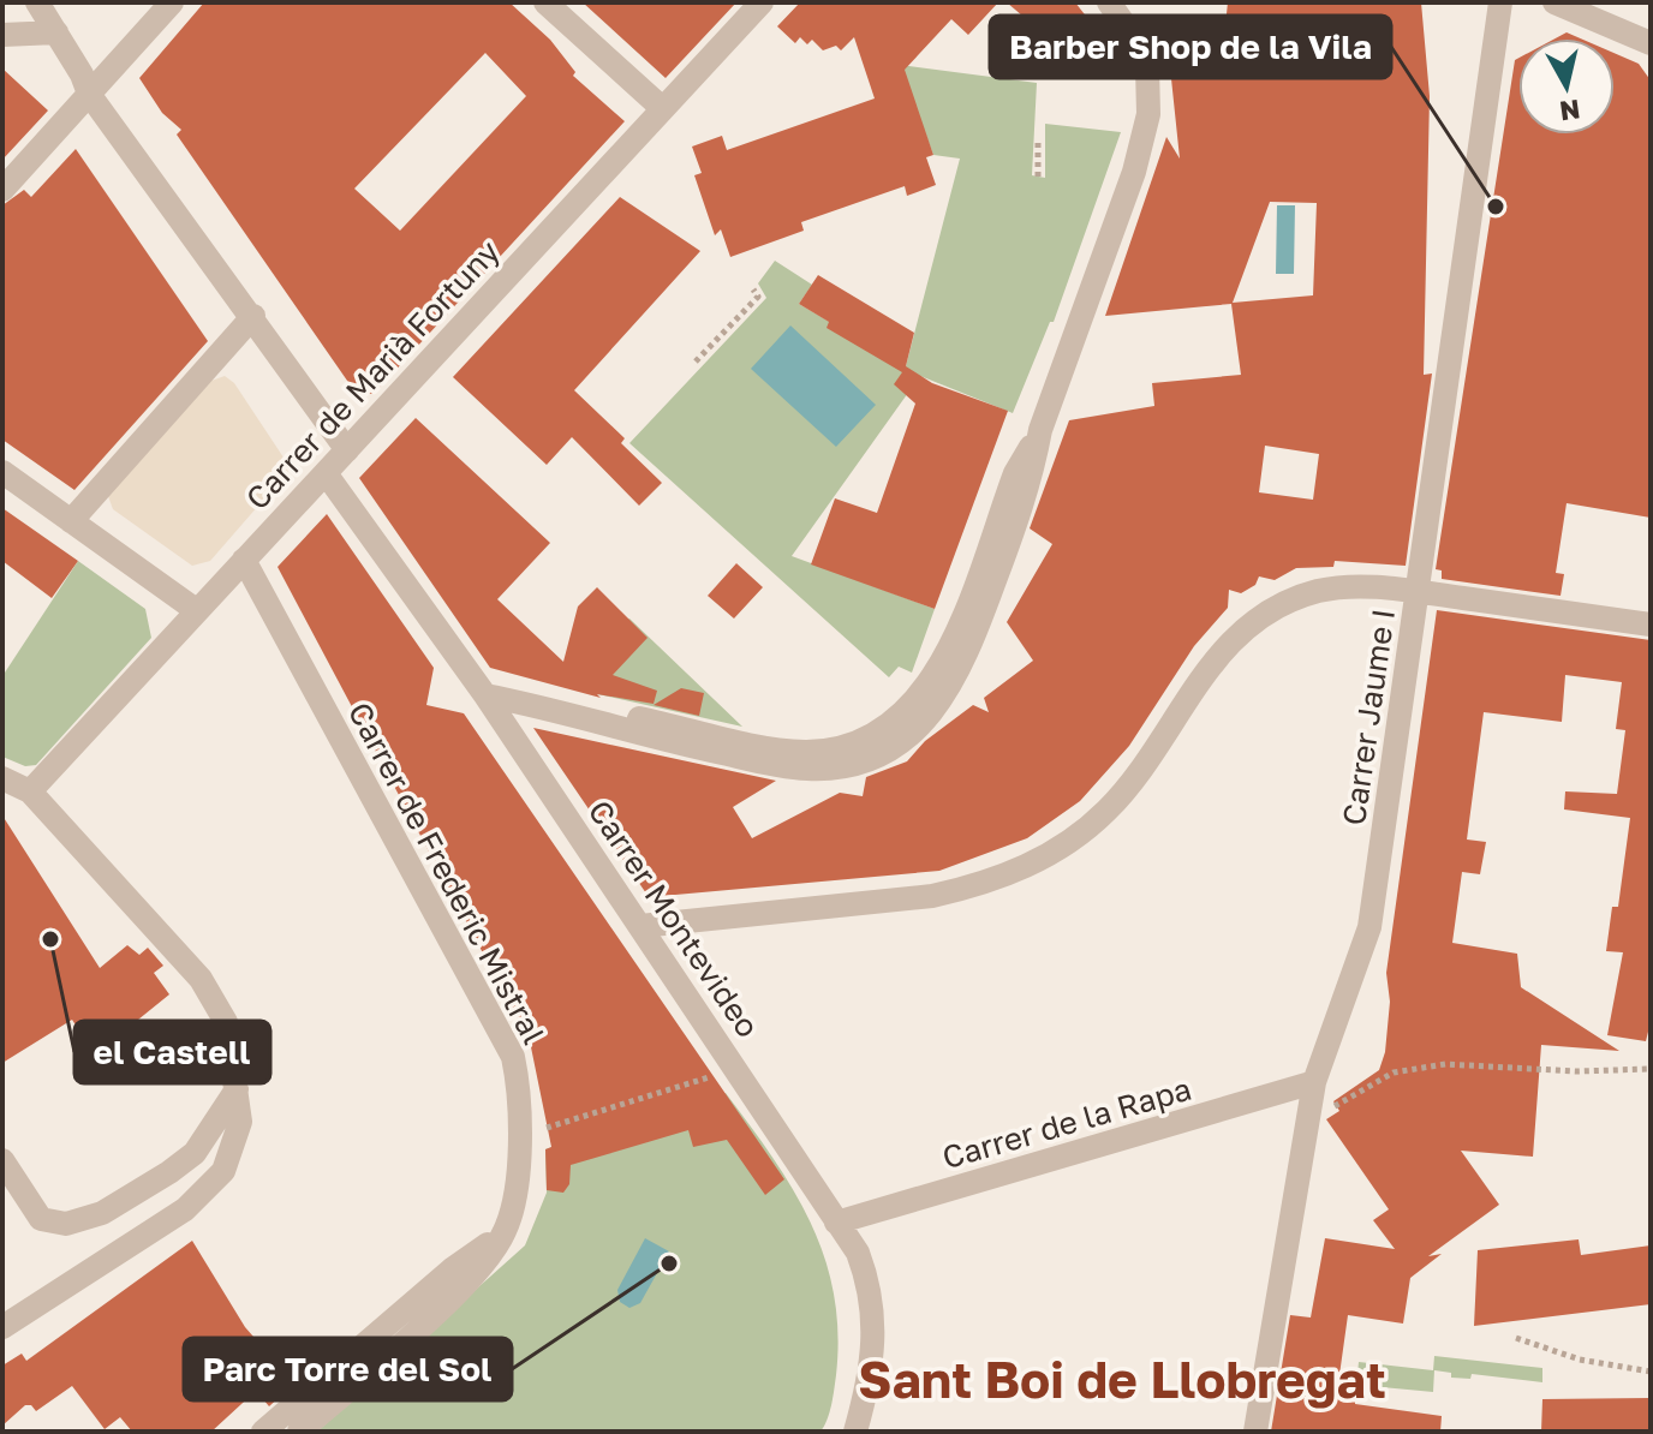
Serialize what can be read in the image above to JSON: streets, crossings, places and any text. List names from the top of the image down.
{
  "streets": {
    "street": [
      "Carrer de Marià Fortuny",
      "Carrer Jaume I",
      "Carrer de Frederic Mistral",
      "Carrer Montevideo",
      "Carrer de la Rapa"
    ]
  },
  "crossings": [
    ["Carrer de Marià Fortuny", "Carrer de Frederic Mistral"],
    ["Carrer de Marià Fortuny", "Carrer Montevideo"],
    ["Carrer Jaume I", "Carrer de la Rapa"],
    ["Carrer Montevideo", "Carrer de la Rapa"]
  ],
  "districts": ["Sant Boi de Llobregat"],
  "places": ["Barber Shop de la Vila", "el Castell", "Parc Torre del Sol"],
  "north": "bottom"
}
